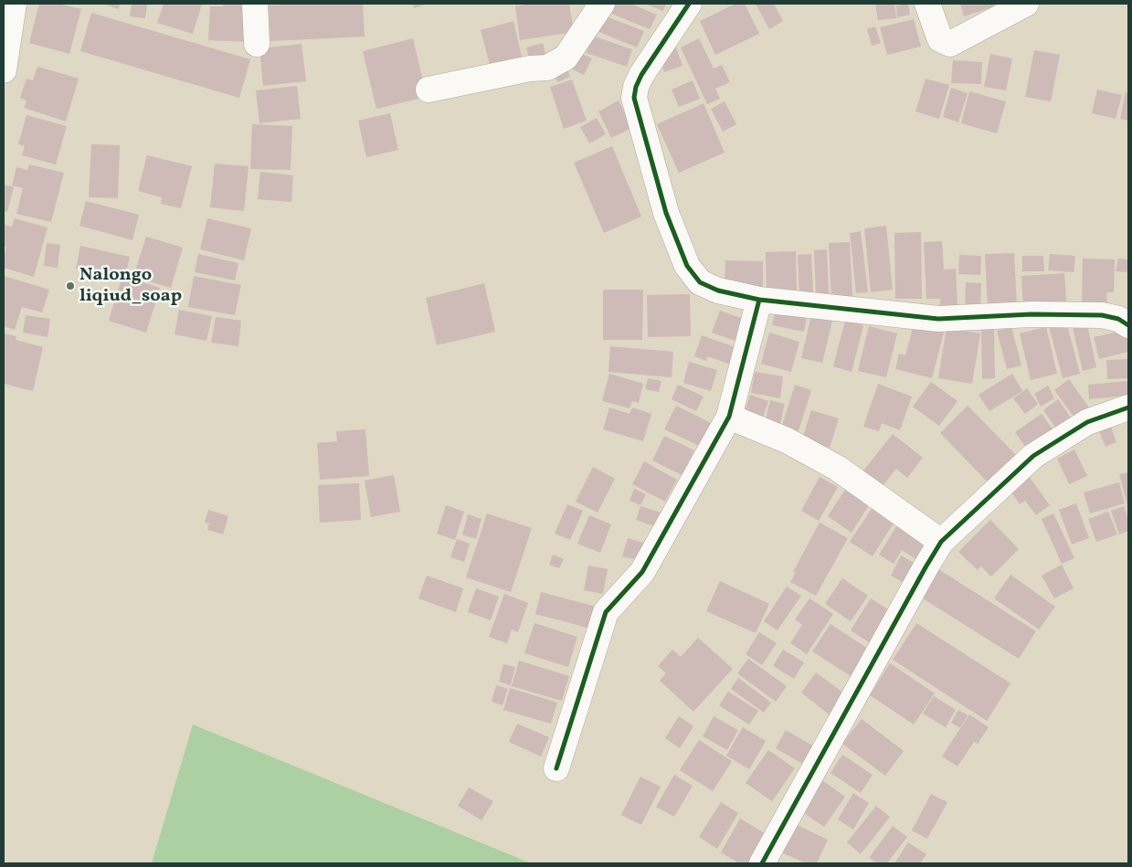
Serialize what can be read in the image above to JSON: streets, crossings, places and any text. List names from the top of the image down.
{
  "places": ["Nalongo liqiud_soap"]
}
